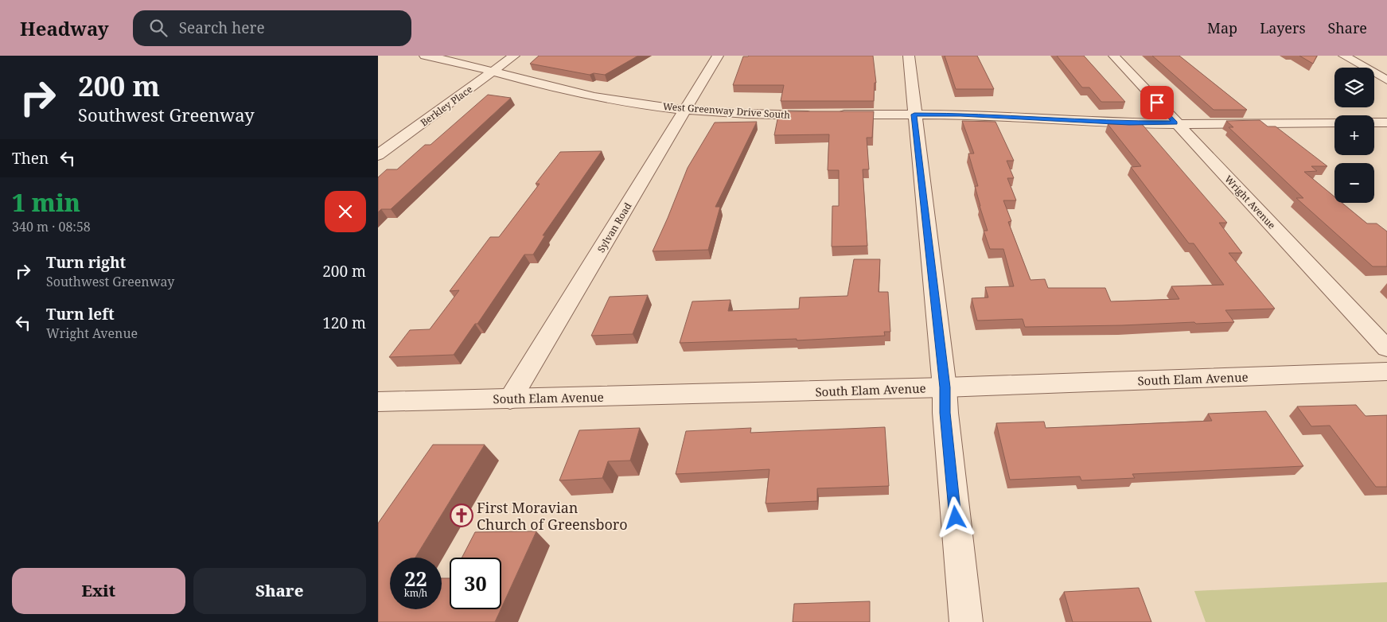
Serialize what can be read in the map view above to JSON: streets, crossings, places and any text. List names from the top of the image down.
{
  "streets": {
    "street": [
      "Berkley Place",
      "West Greenway Drive South",
      "Wright Avenue",
      "Sylvan Road",
      "South Elam Avenue"
    ]
  },
  "crossings": [
    ["Berkley Place", "West Greenway Drive South"],
    ["West Greenway Drive South", "Sylvan Road"],
    ["Sylvan Road", "South Elam Avenue"]
  ],
  "places": {
    "church": ["First Moravian Church of Greensboro"]
  },
  "page": {
    "header": "Headway",
    "search": "Search here",
    "nav": ["Map", "Layers", "Share"],
    "turn": ["200 m", "Southwest Greenway"],
    "map_buttons": ["+", "−"],
    "then": "Then",
    "heading": ["1 min", "340 m · 08:58"],
    "list": [
      {
        "name": "Turn right",
        "note": "Southwest Greenway",
        "value": "200 m"
      },
      {
        "name": "Turn left",
        "note": "Wright Avenue",
        "value": "120 m"
      }
    ],
    "speed": "22 km/h",
    "limit": "30",
    "buttons": ["Exit", "Share"]
  }
}
